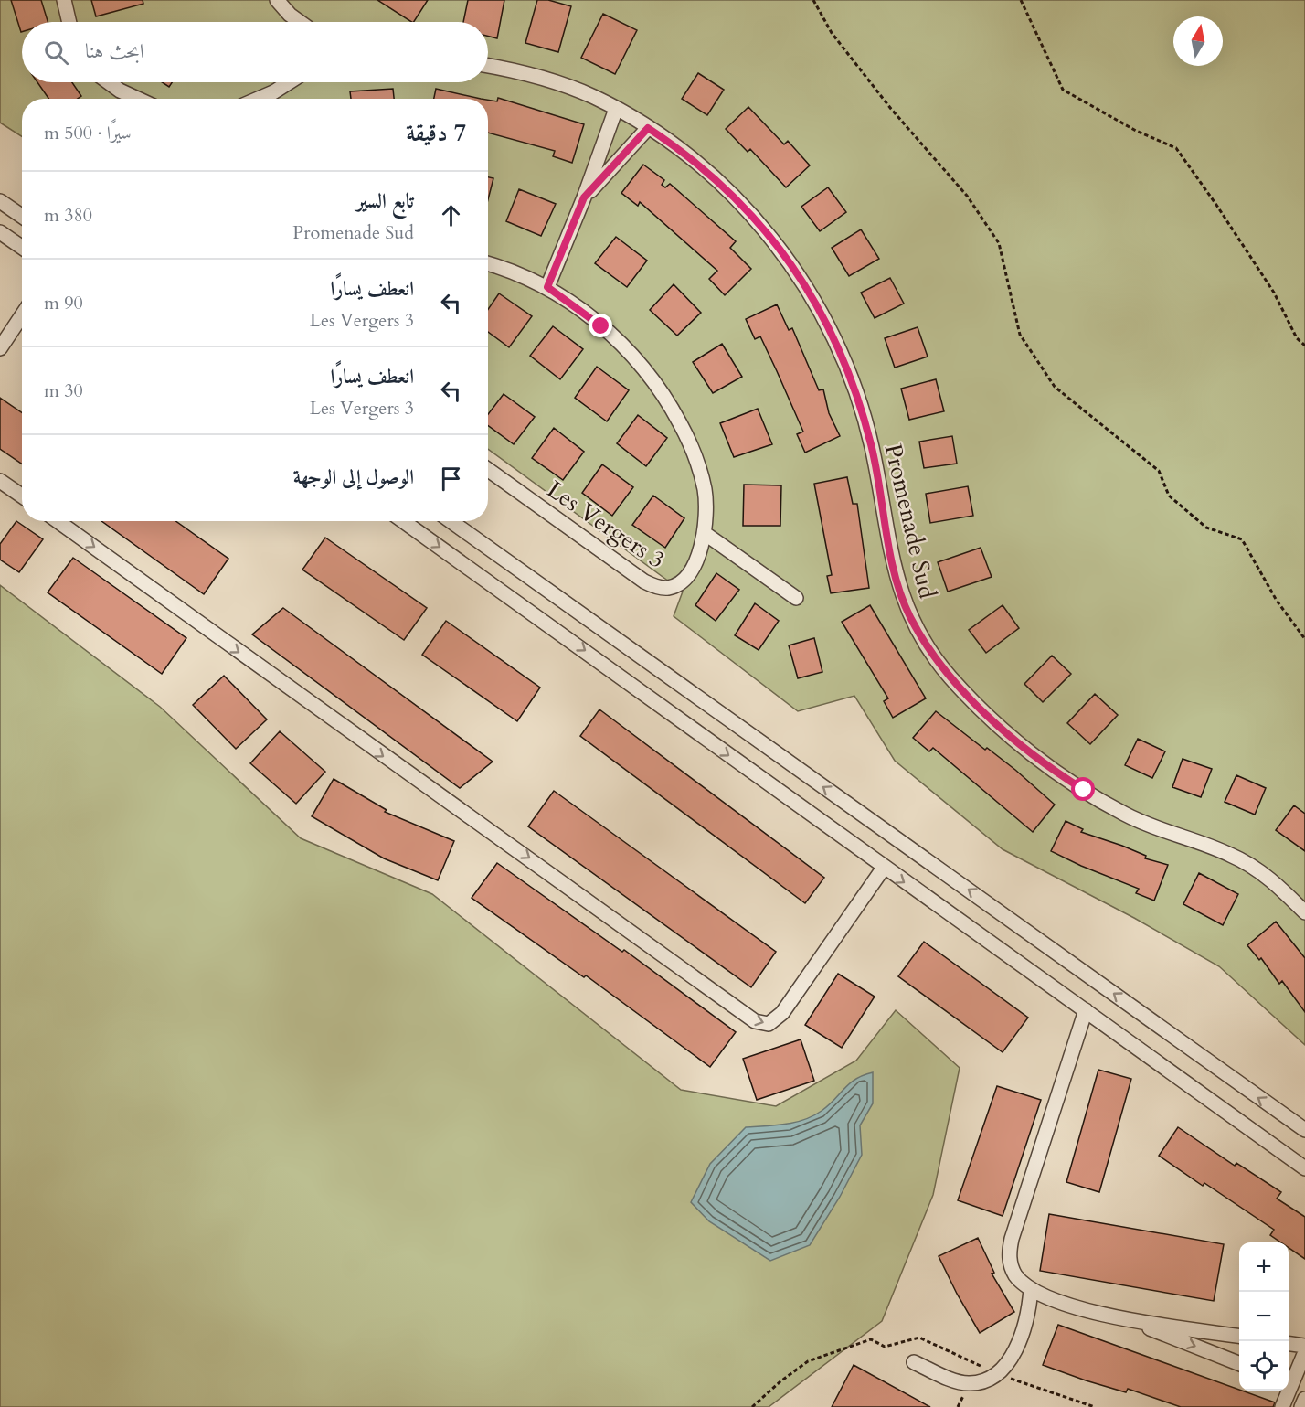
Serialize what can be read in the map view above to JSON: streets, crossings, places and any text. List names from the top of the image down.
{
  "streets": {
    "street": ["Promenade Sud", "Les Vergers 3"]
  },
  "north": "top",
  "page": {
    "search": "ابحث هنا",
    "heading": ["7 دقيقة", "سيرًا · 500 m"],
    "list": [
      ["تابع السير", "Promenade Sud", "380 m"],
      ["انعطف يسارًا", "Les Vergers 3", "90 m"],
      ["انعطف يسارًا", "Les Vergers 3", "30 m"],
      "الوصول إلى الوجهة"
    ],
    "map_buttons": ["+", "−"]
  }
}
